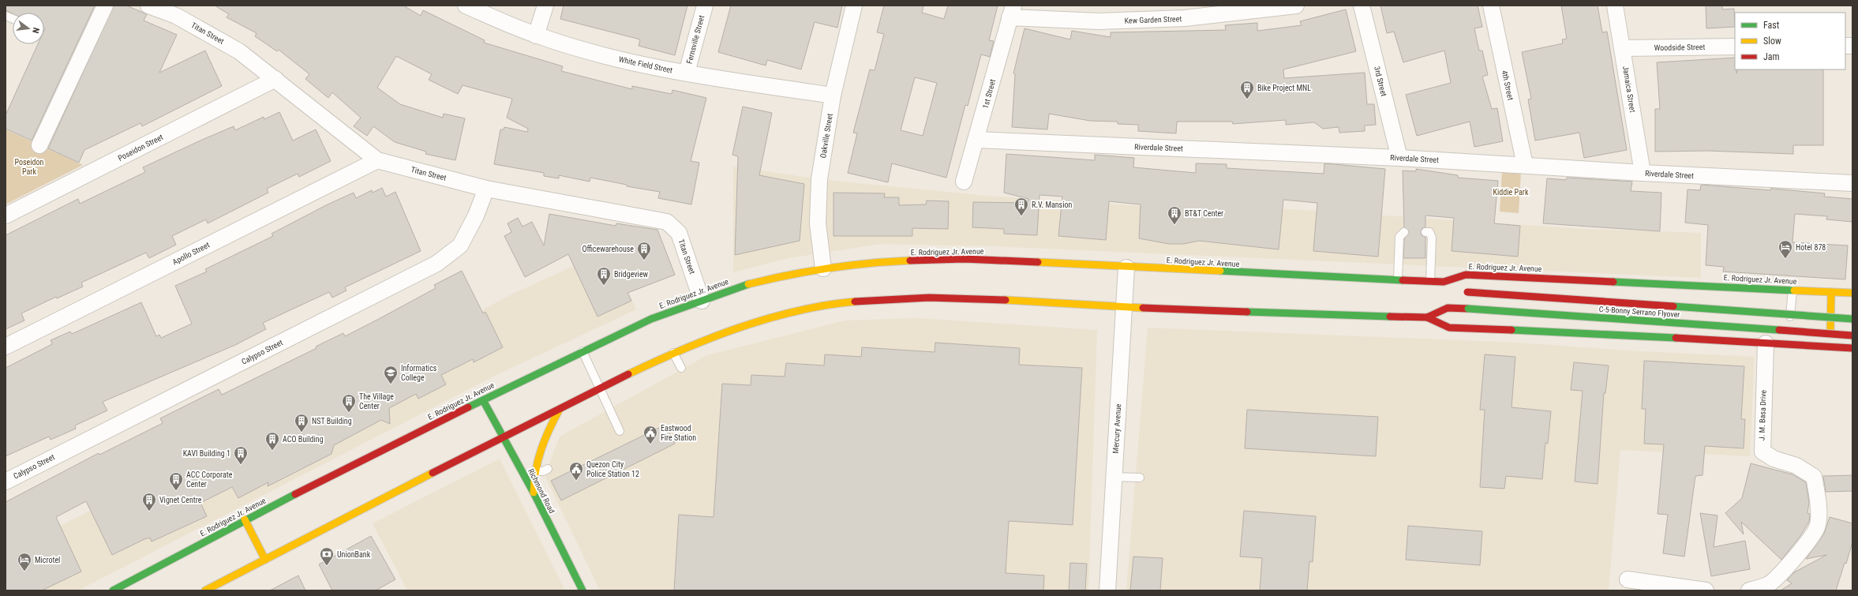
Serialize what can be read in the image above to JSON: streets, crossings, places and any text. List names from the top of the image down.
{
  "streets": {
    "main road": ["E. Rodriguez Jr. Avenue", "C-5-Bonny Serrano Flyover", "Richmond Road"],
    "street": [
      "Kew Garden Street",
      "Titan Street",
      "Fernsville Street",
      "Woodside Street",
      "White Field Street",
      "3rd Street",
      "4th Street",
      "Jamaica Street",
      "1st Street",
      "Oakville Street",
      "Poseidon Street",
      "Riverdale Street",
      "Apollo Street",
      "Calypso Street",
      "J. M. Basa Drive",
      "Mercury Avenue"
    ]
  },
  "crossings": [
    ["Kew Garden Street", "1st Street"],
    ["Titan Street", "Poseidon Street"],
    ["Titan Street", "E. Rodriguez Jr. Avenue"],
    ["Titan Street", "Apollo Street"],
    ["Titan Street", "Calypso Street"],
    ["Fernsville Street", "White Field Street"],
    ["Woodside Street", "Jamaica Street"],
    ["White Field Street", "Oakville Street"],
    ["3rd Street", "Riverdale Street"],
    ["4th Street", "Riverdale Street"],
    ["Jamaica Street", "Riverdale Street"],
    ["1st Street", "Riverdale Street"],
    ["Oakville Street", "E. Rodriguez Jr. Avenue"],
    ["E. Rodriguez Jr. Avenue", "C-5-Bonny Serrano Flyover"],
    ["E. Rodriguez Jr. Avenue", "Mercury Avenue"],
    ["E. Rodriguez Jr. Avenue", "Richmond Road"]
  ],
  "parks": ["Poseidon Park", "Kiddie Park"],
  "places": {
    "building": [
      "Bike Project MNL",
      "R.V. Mansion",
      "BT&T Center",
      "Officewarehouse",
      "Bridgeview",
      "The Village Center",
      "NST Building",
      "ACO Building",
      "KAVI Building 1",
      "ACC Corporate Center",
      "Vignet Centre"
    ],
    "hotel": ["Hotel 878", "Microtel"],
    "school or university": ["Informatics College"],
    "public building": ["Eastwood Fire Station", "Quezon City Police Station 12"],
    "bank": ["UnionBank"]
  },
  "legend": ["Fast", "Slow", "Jam"],
  "north": "right"
}
